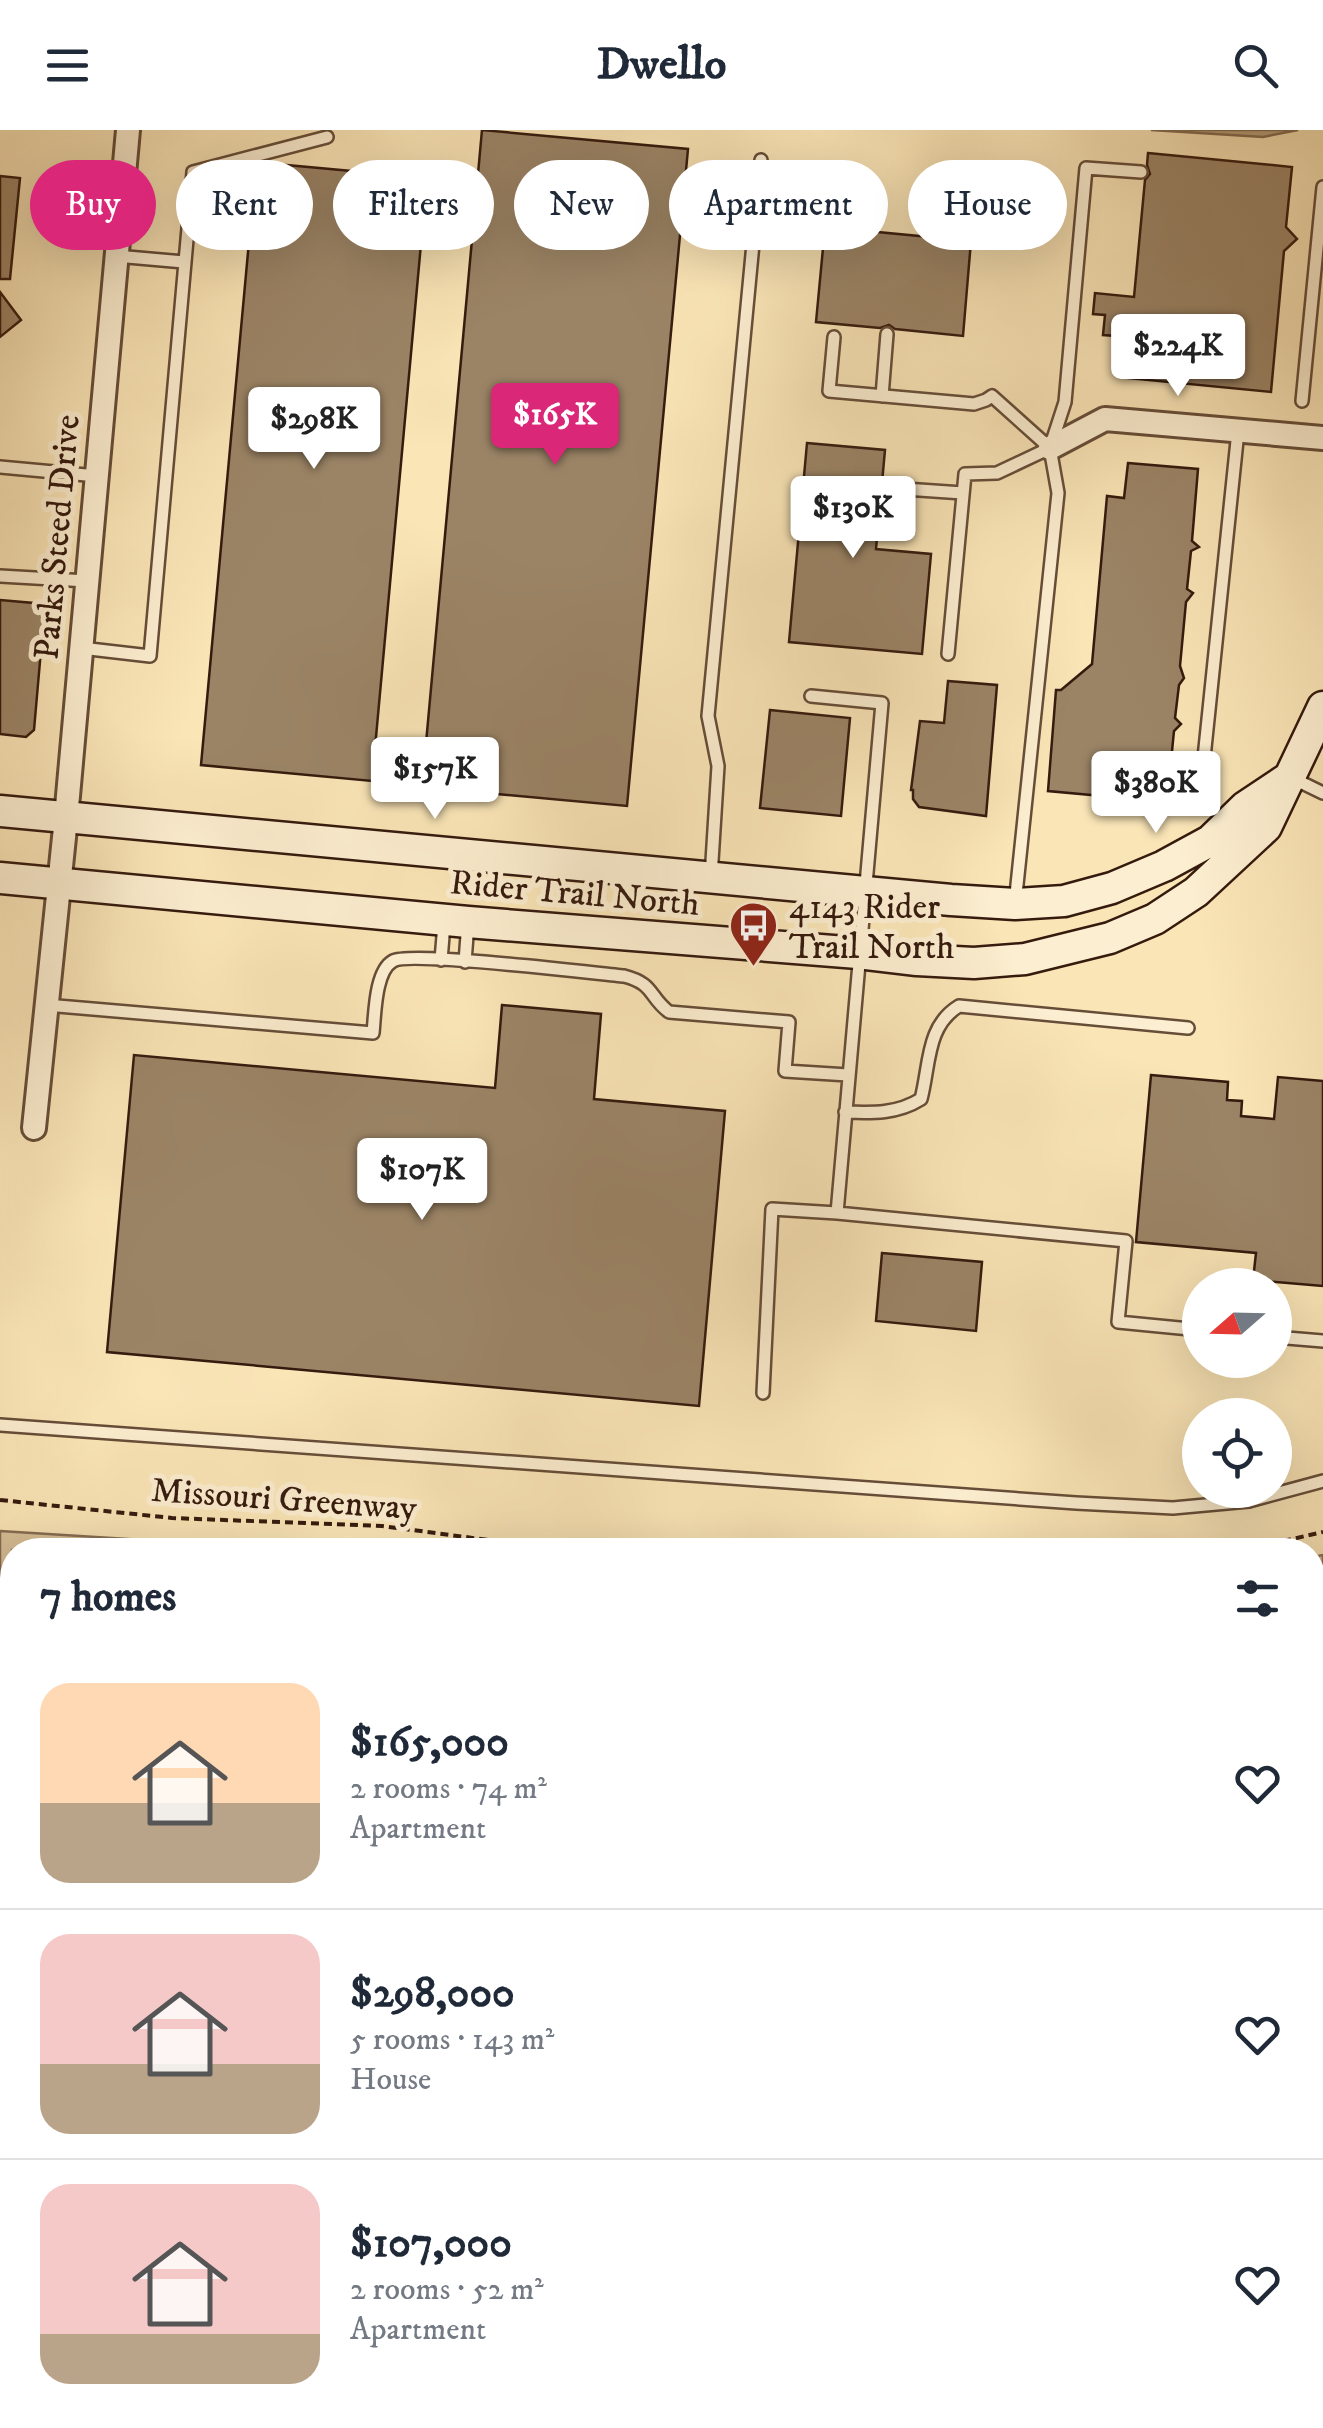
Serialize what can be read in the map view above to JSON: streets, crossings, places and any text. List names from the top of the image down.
{
  "streets": {
    "street": ["Parks Steed Drive", "Rider Trail North"],
    "path": ["Missouri Greenway"]
  },
  "crossings": [
    ["Parks Steed Drive", "Rider Trail North"]
  ],
  "places": {
    "bus stop": ["4143 Rider Trail North"]
  },
  "north": "left",
  "page": {
    "header": "Dwello",
    "chip": [
      "Buy",
      "Rent",
      "Filters",
      "New",
      "Apartment",
      "House"
    ],
    "price": [
      "$224K",
      "$165K",
      "$298K",
      "$130K",
      "$157K",
      "$380K",
      "$107K"
    ],
    "heading": "7 homes",
    "list": [
      {
        "name": "$165,000",
        "note": "2 rooms · 74 m² · Apartment"
      },
      {
        "name": "$298,000",
        "note": "5 rooms · 143 m² · House"
      },
      {
        "name": "$107,000",
        "note": "2 rooms · 52 m² · Apartment"
      }
    ]
  }
}
